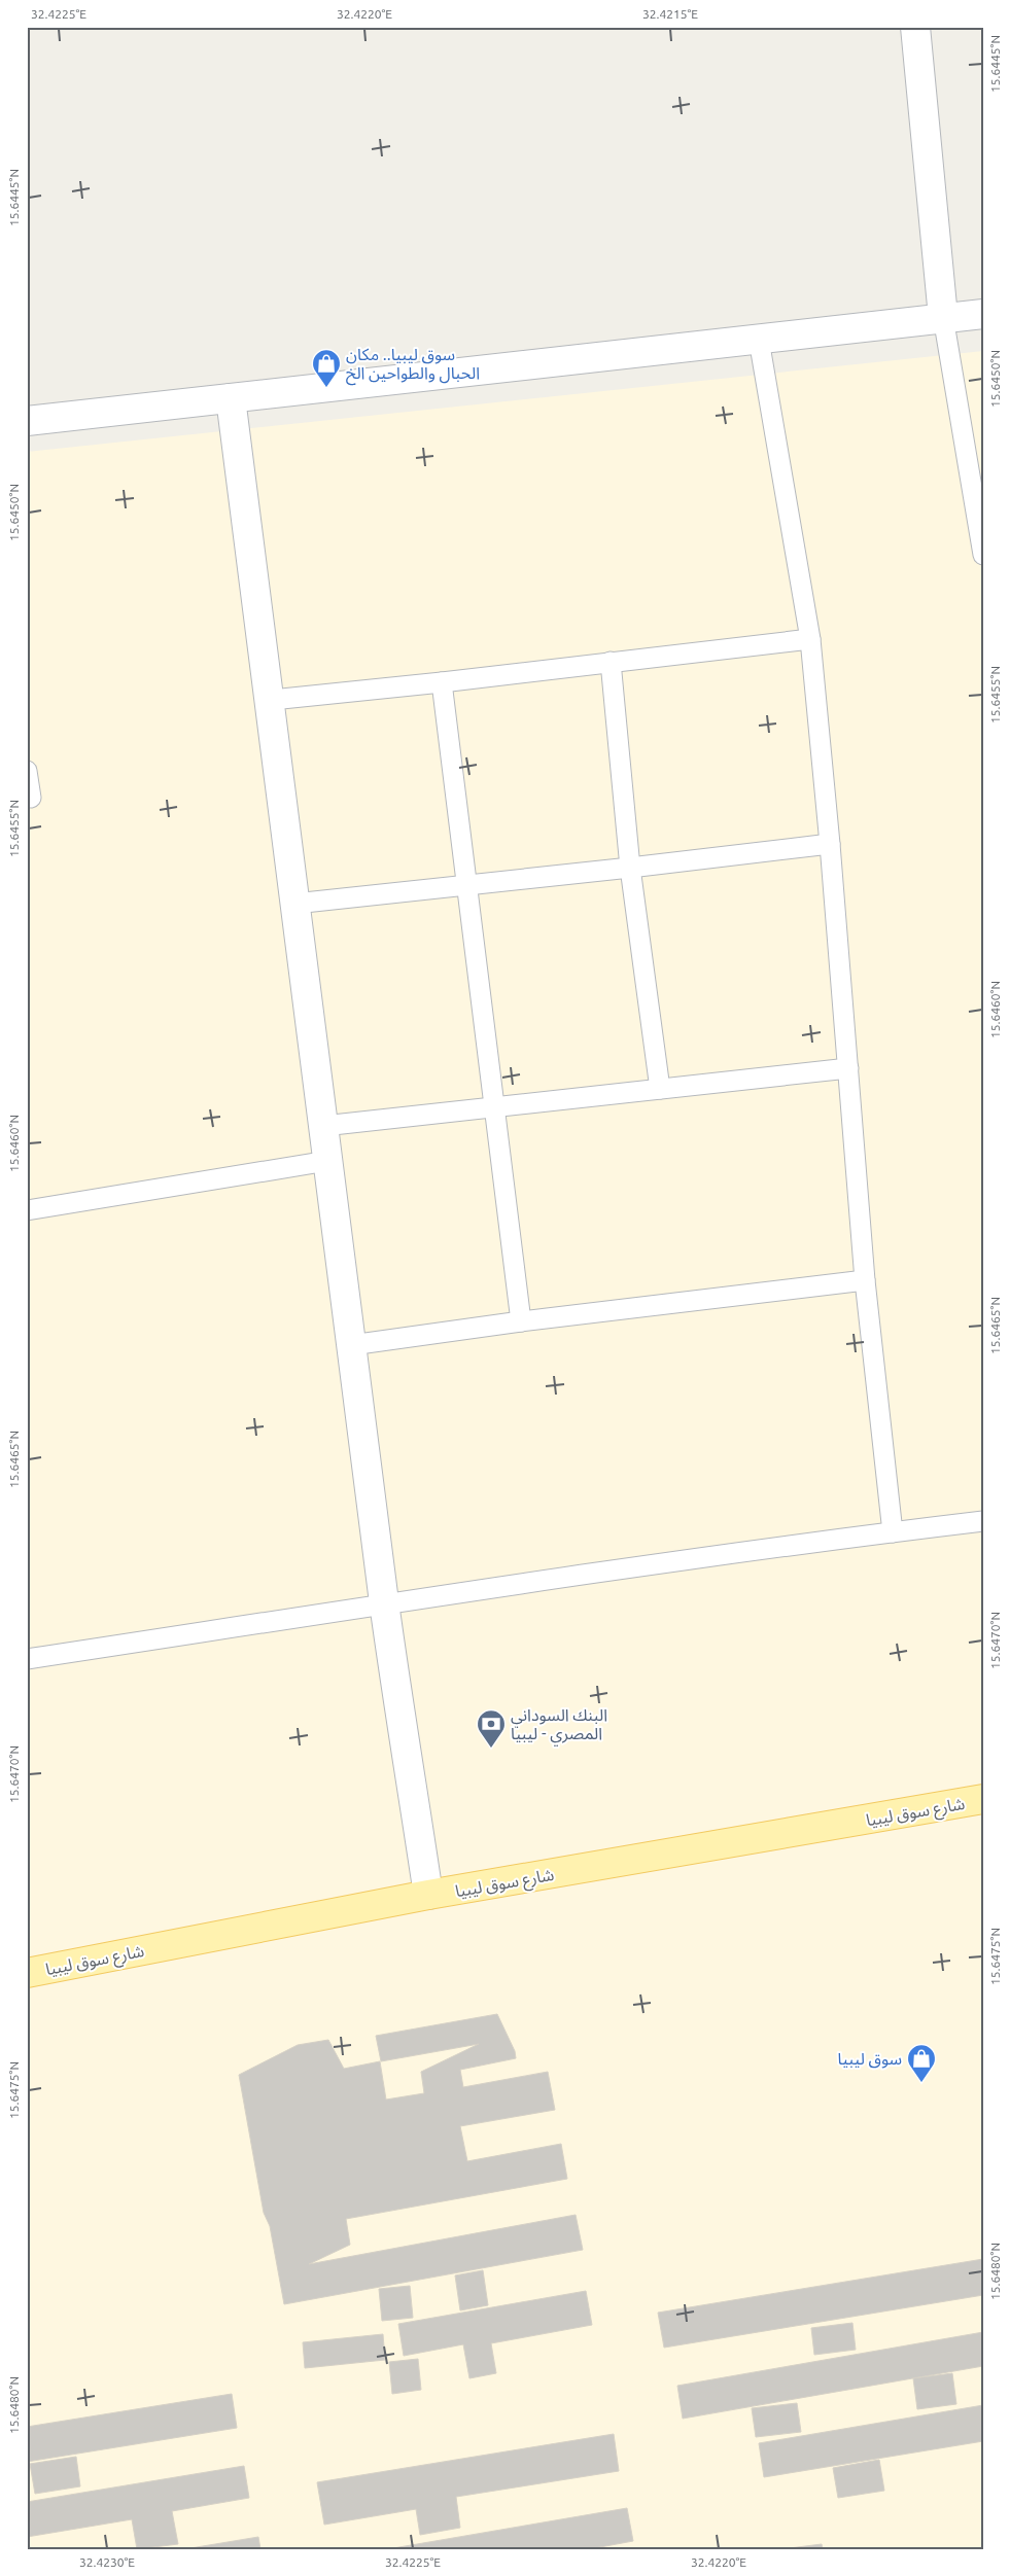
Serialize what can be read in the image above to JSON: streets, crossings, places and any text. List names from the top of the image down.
{
  "streets": {
    "main road": ["شارع سوق ليبيا"]
  },
  "places": {
    "shop": ["سوق ليبيا.. مكان الحبال والطواحين الخ", "سوق ليبيا"],
    "bank": ["البنك السوداني المصري - ليبيا"]
  },
  "coordinates": [
    "32.4225°E",
    "32.4220°E",
    "32.4215°E",
    "15.6445°N",
    "15.6450°N",
    "15.6455°N",
    "15.6460°N",
    "15.6465°N",
    "15.6470°N",
    "15.6475°N",
    "15.6480°N",
    "32.4230°E"
  ]
}
